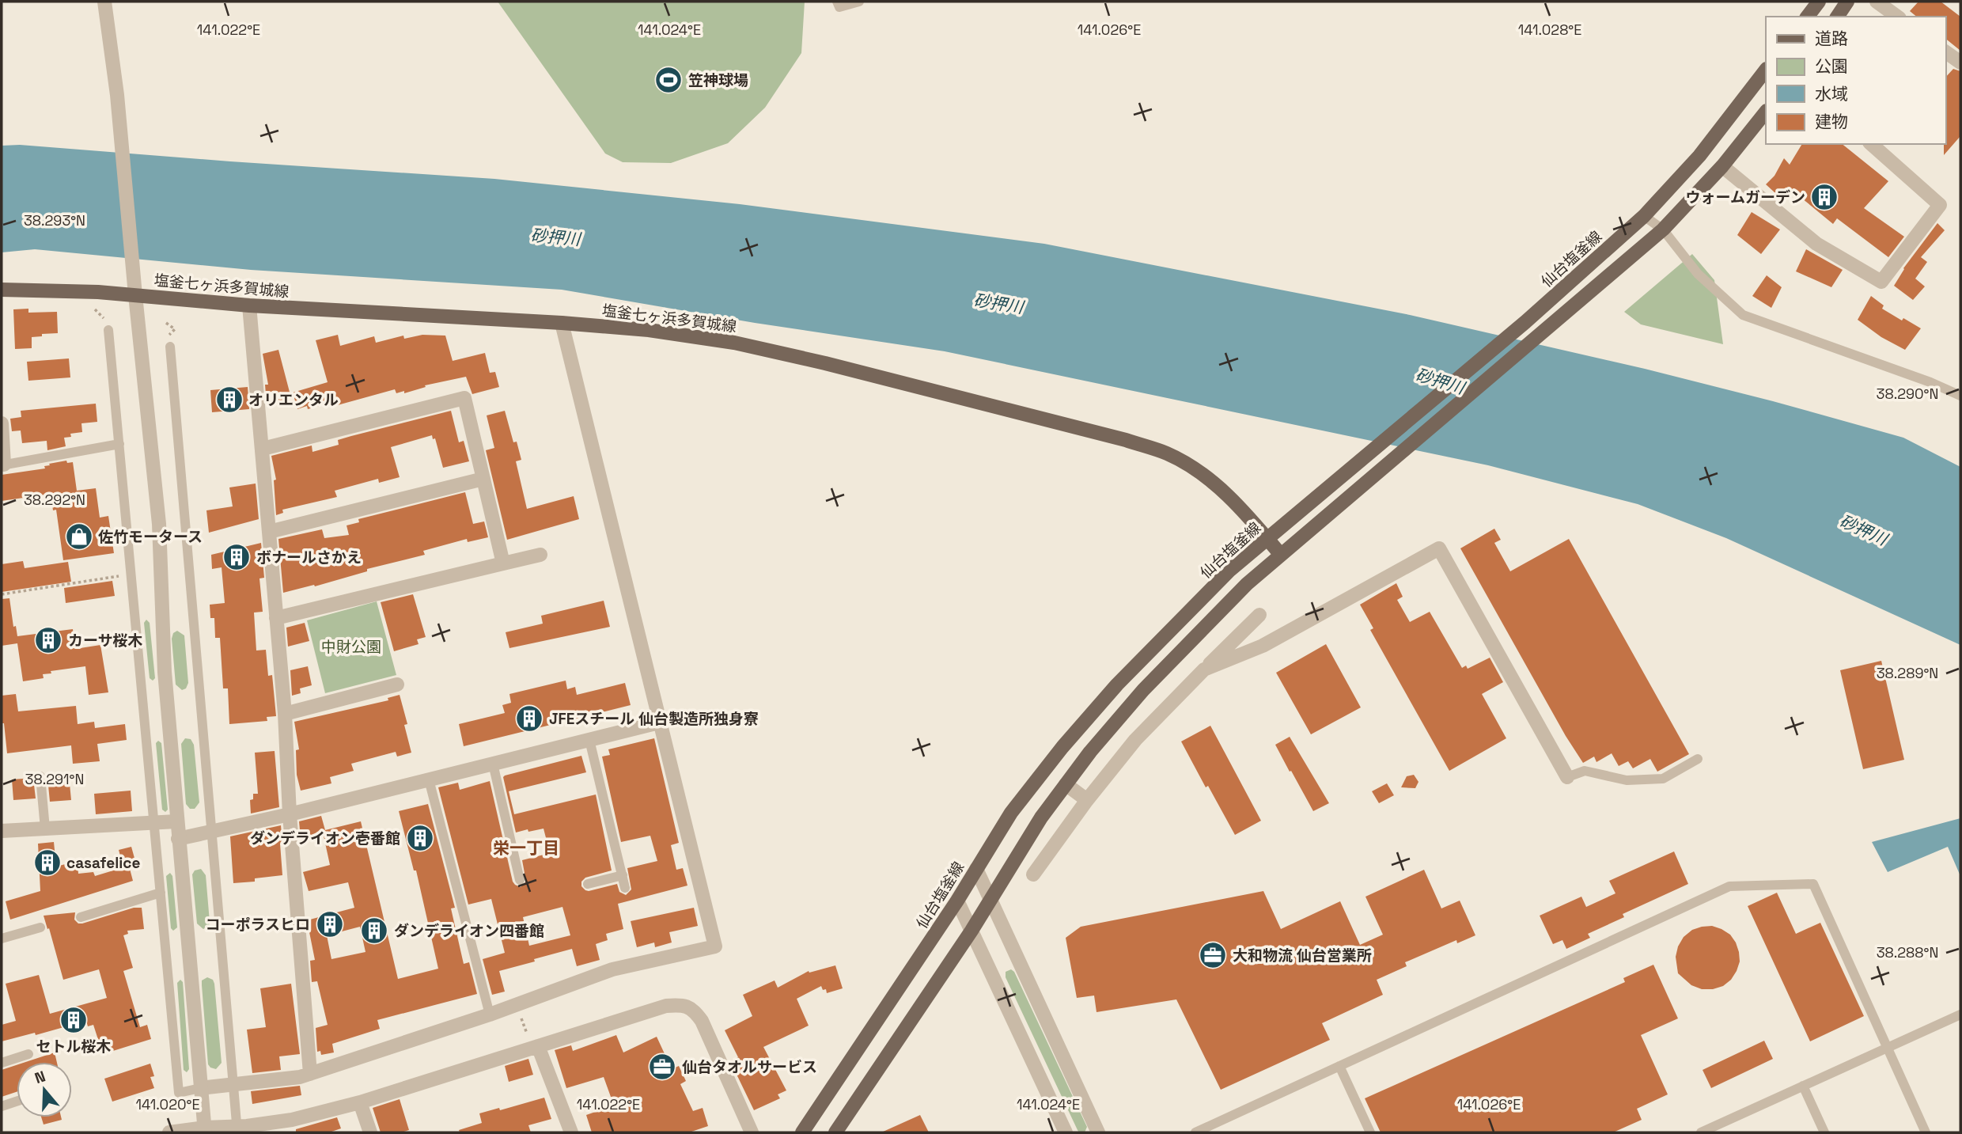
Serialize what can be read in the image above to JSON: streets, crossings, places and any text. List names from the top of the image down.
{
  "streets": {
    "main road": ["仙台塩釜線", "塩釜七ヶ浜多賀城線"]
  },
  "crossings": [
    ["仙台塩釜線", "塩釜七ヶ浜多賀城線"]
  ],
  "districts": ["栄一丁目"],
  "water": ["砂押川"],
  "parks": ["中財公園"],
  "places": {
    "sports": ["笠神球場"],
    "building": [
      "ウォームガーデン",
      "オリエンタル",
      "ボナールさかえ",
      "カーサ桜木",
      "JFEスチール 仙台製造所独身寮",
      "ダンデライオン壱番館",
      "casafelice",
      "コーポラスヒロ",
      "ダンデライオン四番館",
      "セトル桜木"
    ],
    "shop": ["佐竹モータース"],
    "office": ["大和物流 仙台営業所", "仙台タオルサービス"]
  },
  "legend": [
    "道路",
    "公園",
    "水域",
    "建物"
  ],
  "north": "top",
  "coordinates": [
    "141.022°E",
    "141.024°E",
    "141.026°E",
    "141.028°E",
    "38.293°N",
    "38.290°N",
    "38.292°N",
    "38.289°N",
    "38.291°N",
    "38.288°N",
    "141.020°E"
  ]
}
